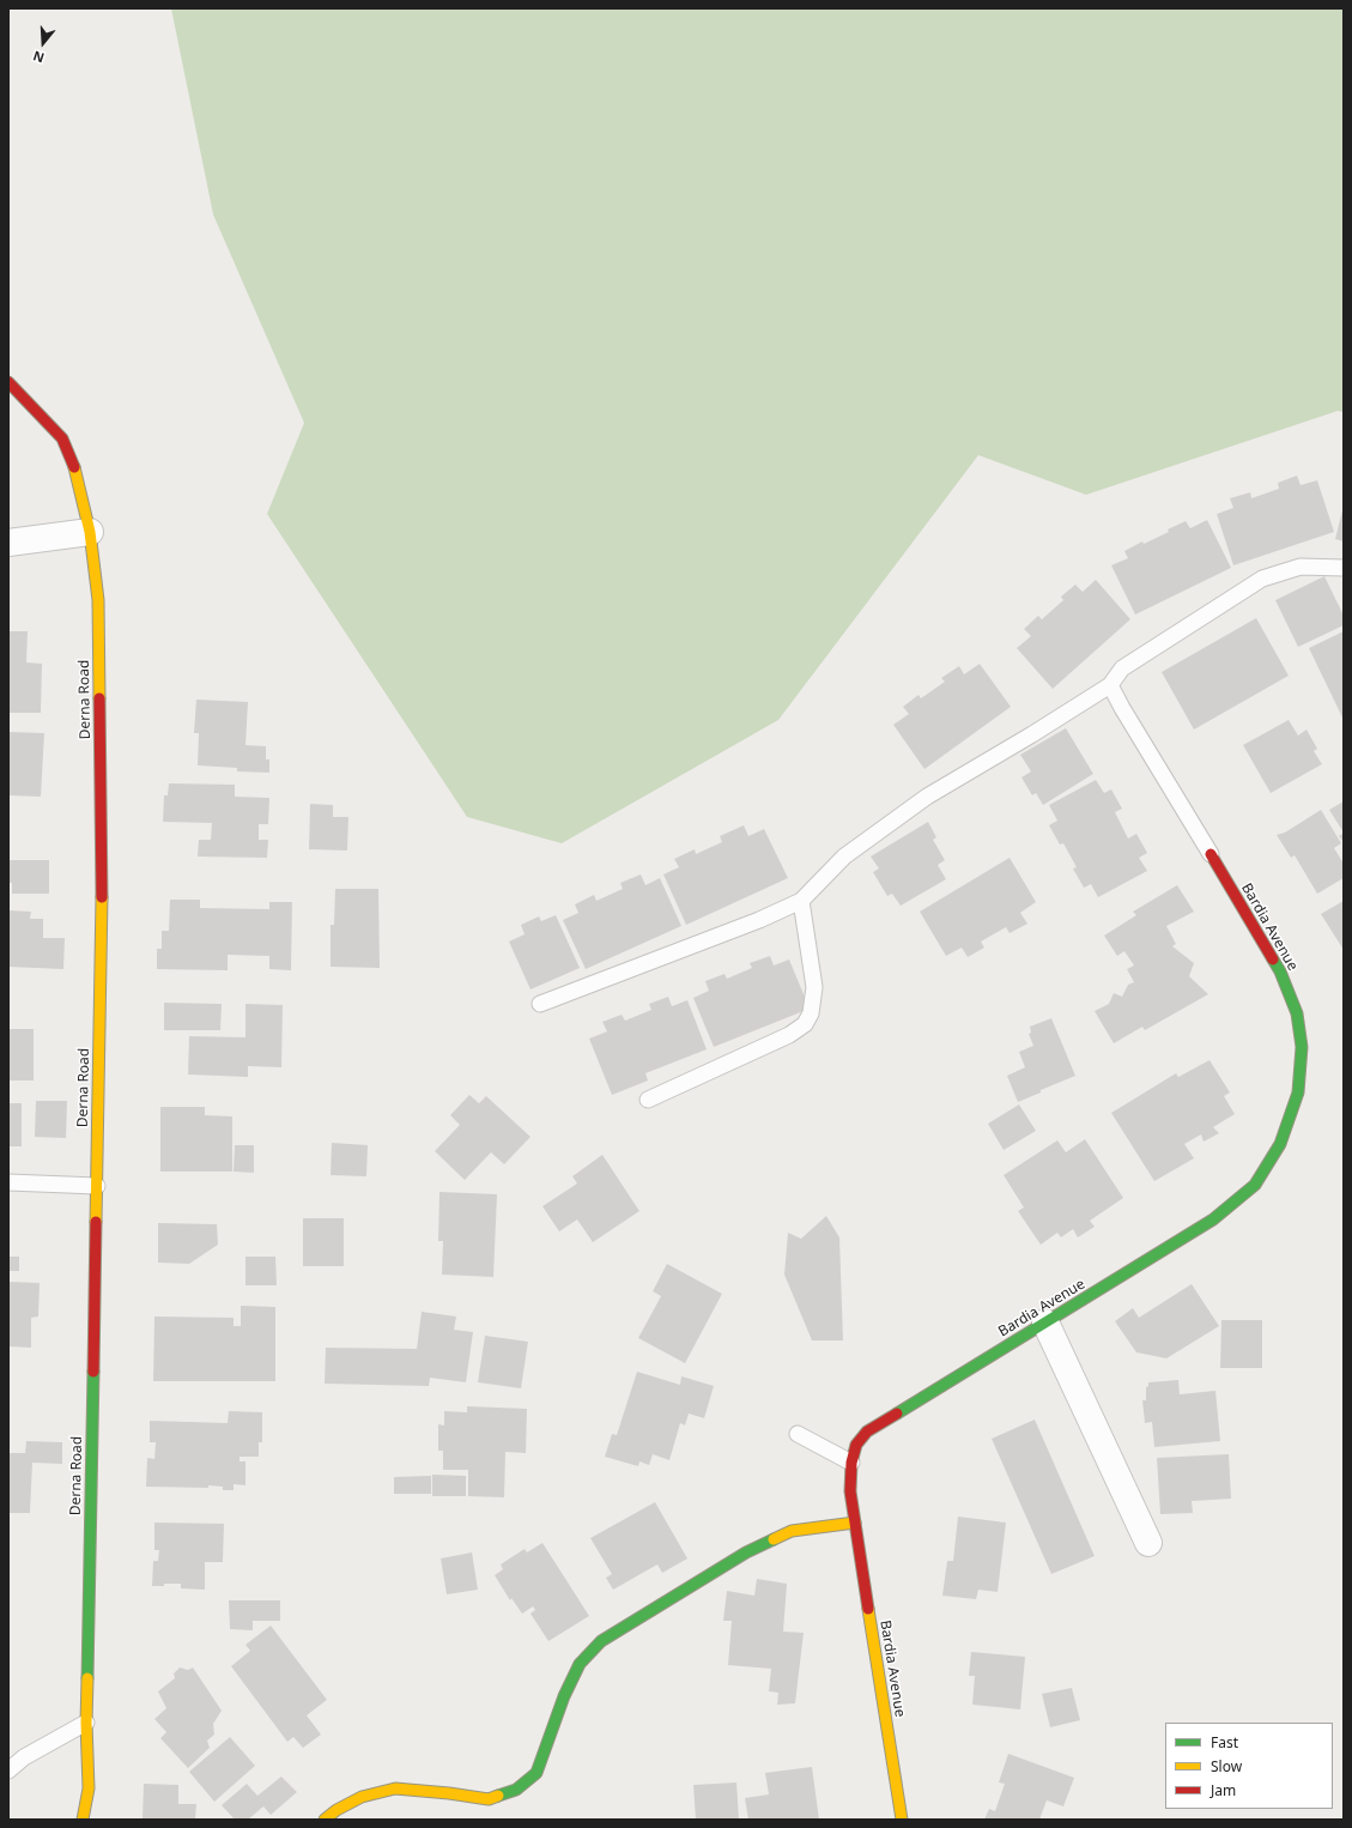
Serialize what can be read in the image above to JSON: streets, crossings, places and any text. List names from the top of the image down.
{
  "streets": {
    "street": ["Derna Road", "Bardia Avenue"]
  },
  "legend": ["Fast", "Slow", "Jam"],
  "north": "bottom"
}
